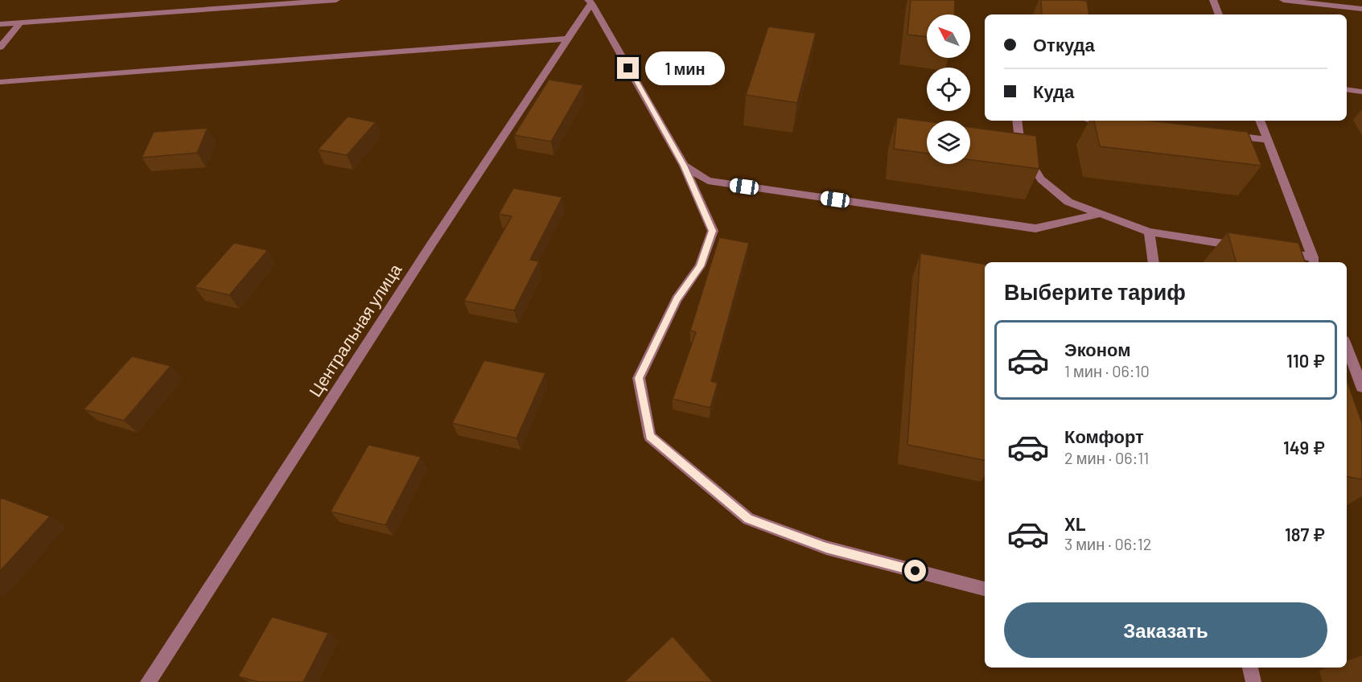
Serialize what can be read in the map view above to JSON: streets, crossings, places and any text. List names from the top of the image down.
{
  "streets": {
    "street": ["Центральная улица"]
  },
  "north": "top left",
  "page": {
    "banner": ["Откуда", "Куда"],
    "bubble": "1 мин",
    "heading": "Выберите тариф",
    "list": [
      {
        "name": "Эконом",
        "note": "1 мин · 06:10",
        "value": "110 ₽"
      },
      {
        "name": "Комфорт",
        "note": "2 мин · 06:11",
        "value": "149 ₽"
      },
      {
        "name": "XL",
        "note": "3 мин · 06:12",
        "value": "187 ₽"
      }
    ],
    "buttons": "Заказать"
  }
}
